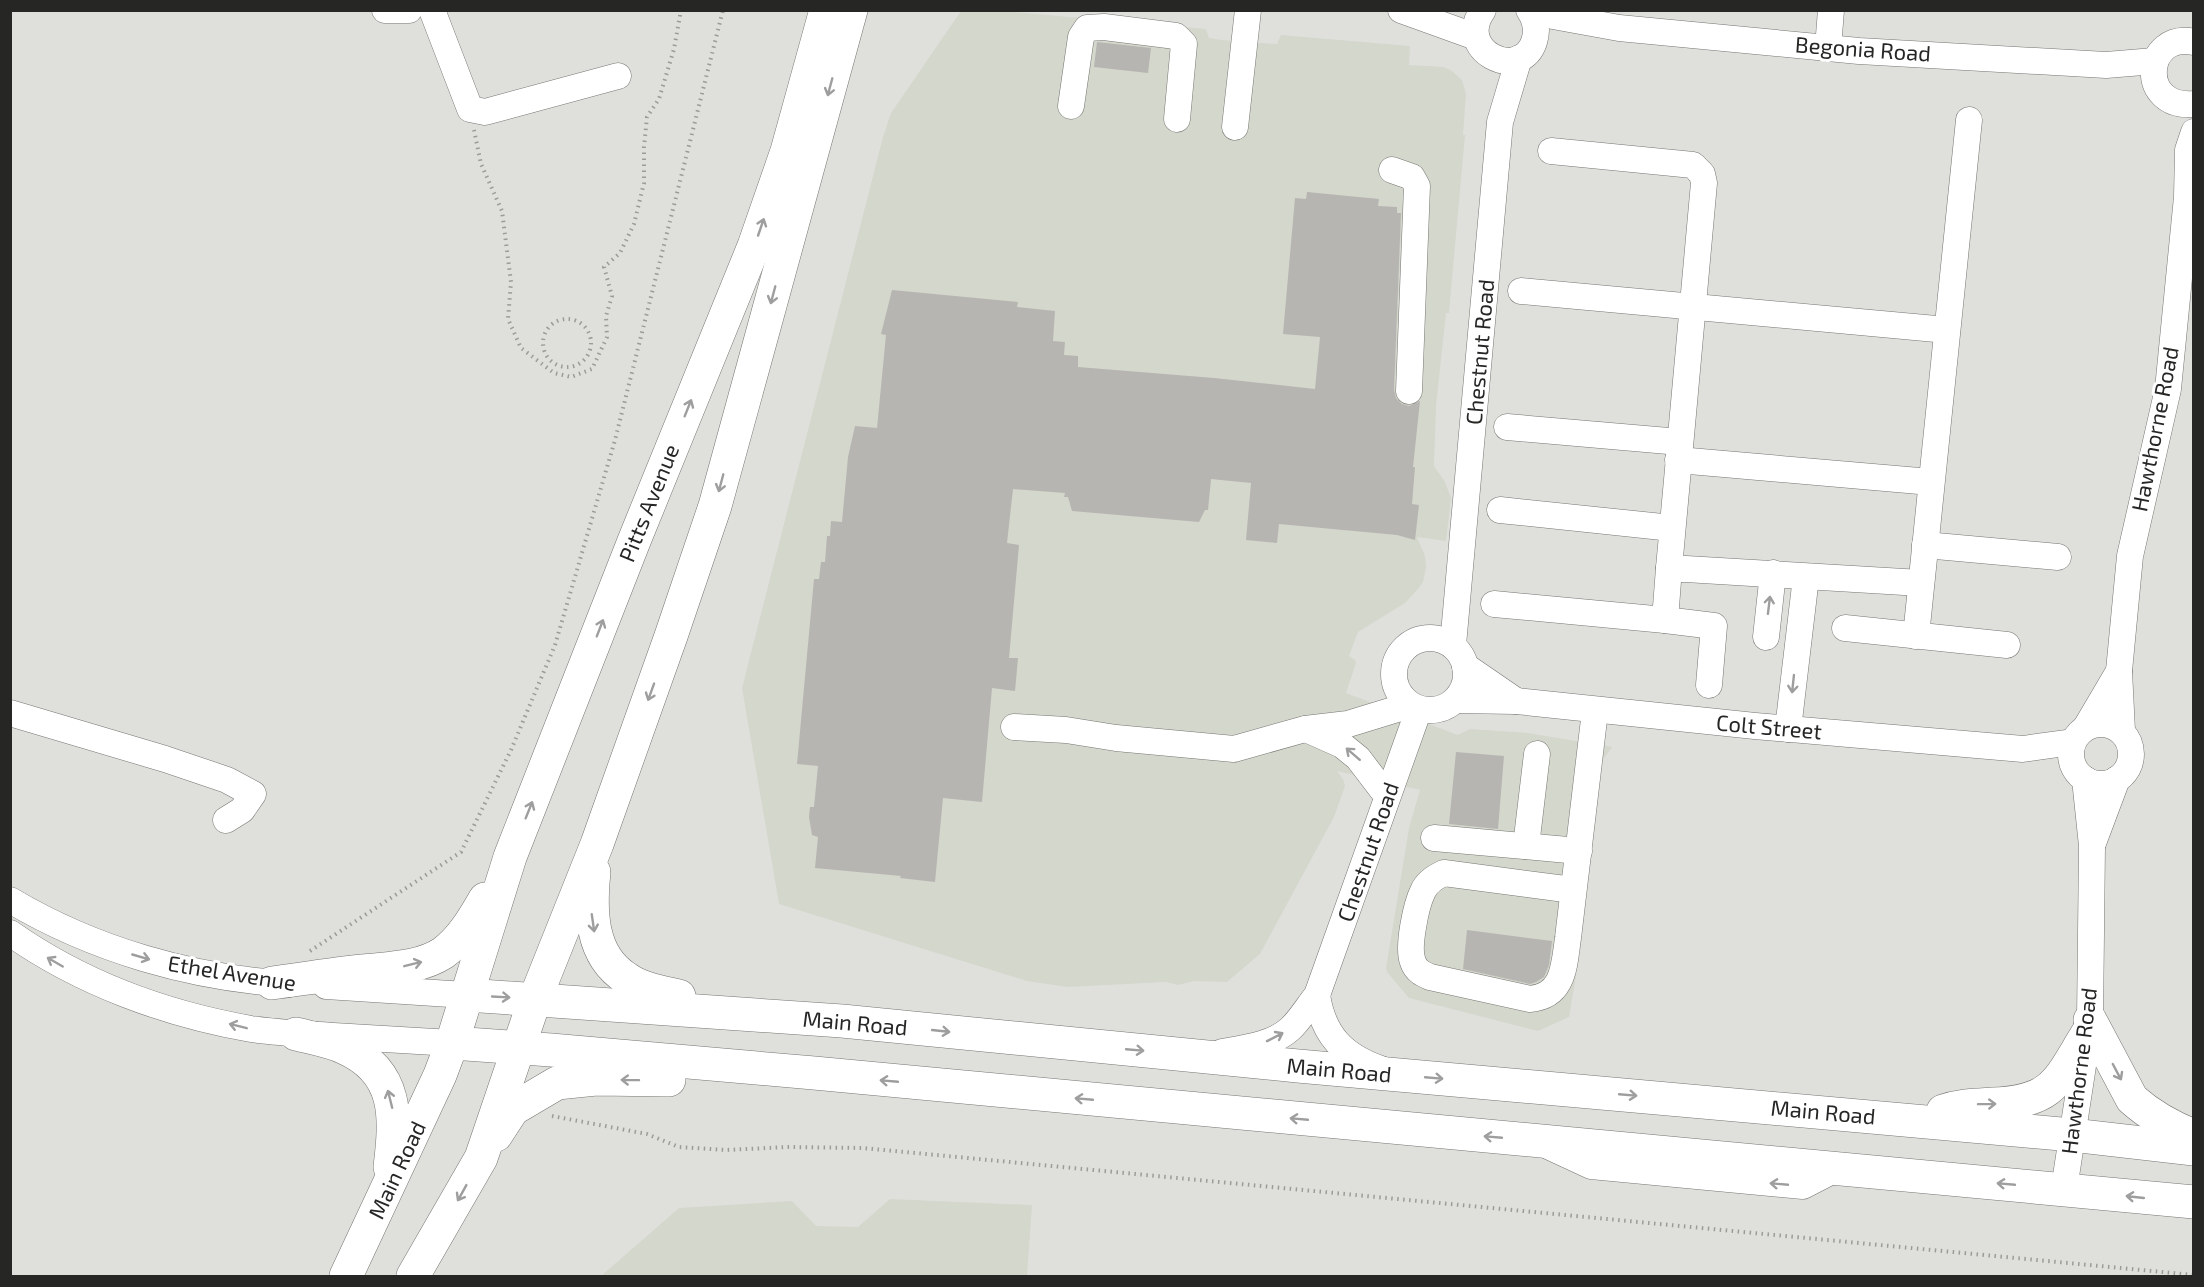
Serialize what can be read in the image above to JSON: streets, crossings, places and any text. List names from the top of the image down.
{
  "streets": {
    "main road": ["Pitts Avenue", "Main Road"],
    "street": [
      "Begonia Road",
      "Chestnut Road",
      "Hawthorne Road",
      "Colt Street",
      "Ethel Avenue"
    ]
  },
  "crossings": [
    ["Chestnut Road", "Colt Street"],
    ["Chestnut Road", "Main Road"],
    ["Hawthorne Road", "Colt Street"],
    ["Hawthorne Road", "Main Road"],
    ["Pitts Avenue", "Ethel Avenue"],
    ["Pitts Avenue", "Main Road"],
    ["Ethel Avenue", "Main Road"]
  ]
}
